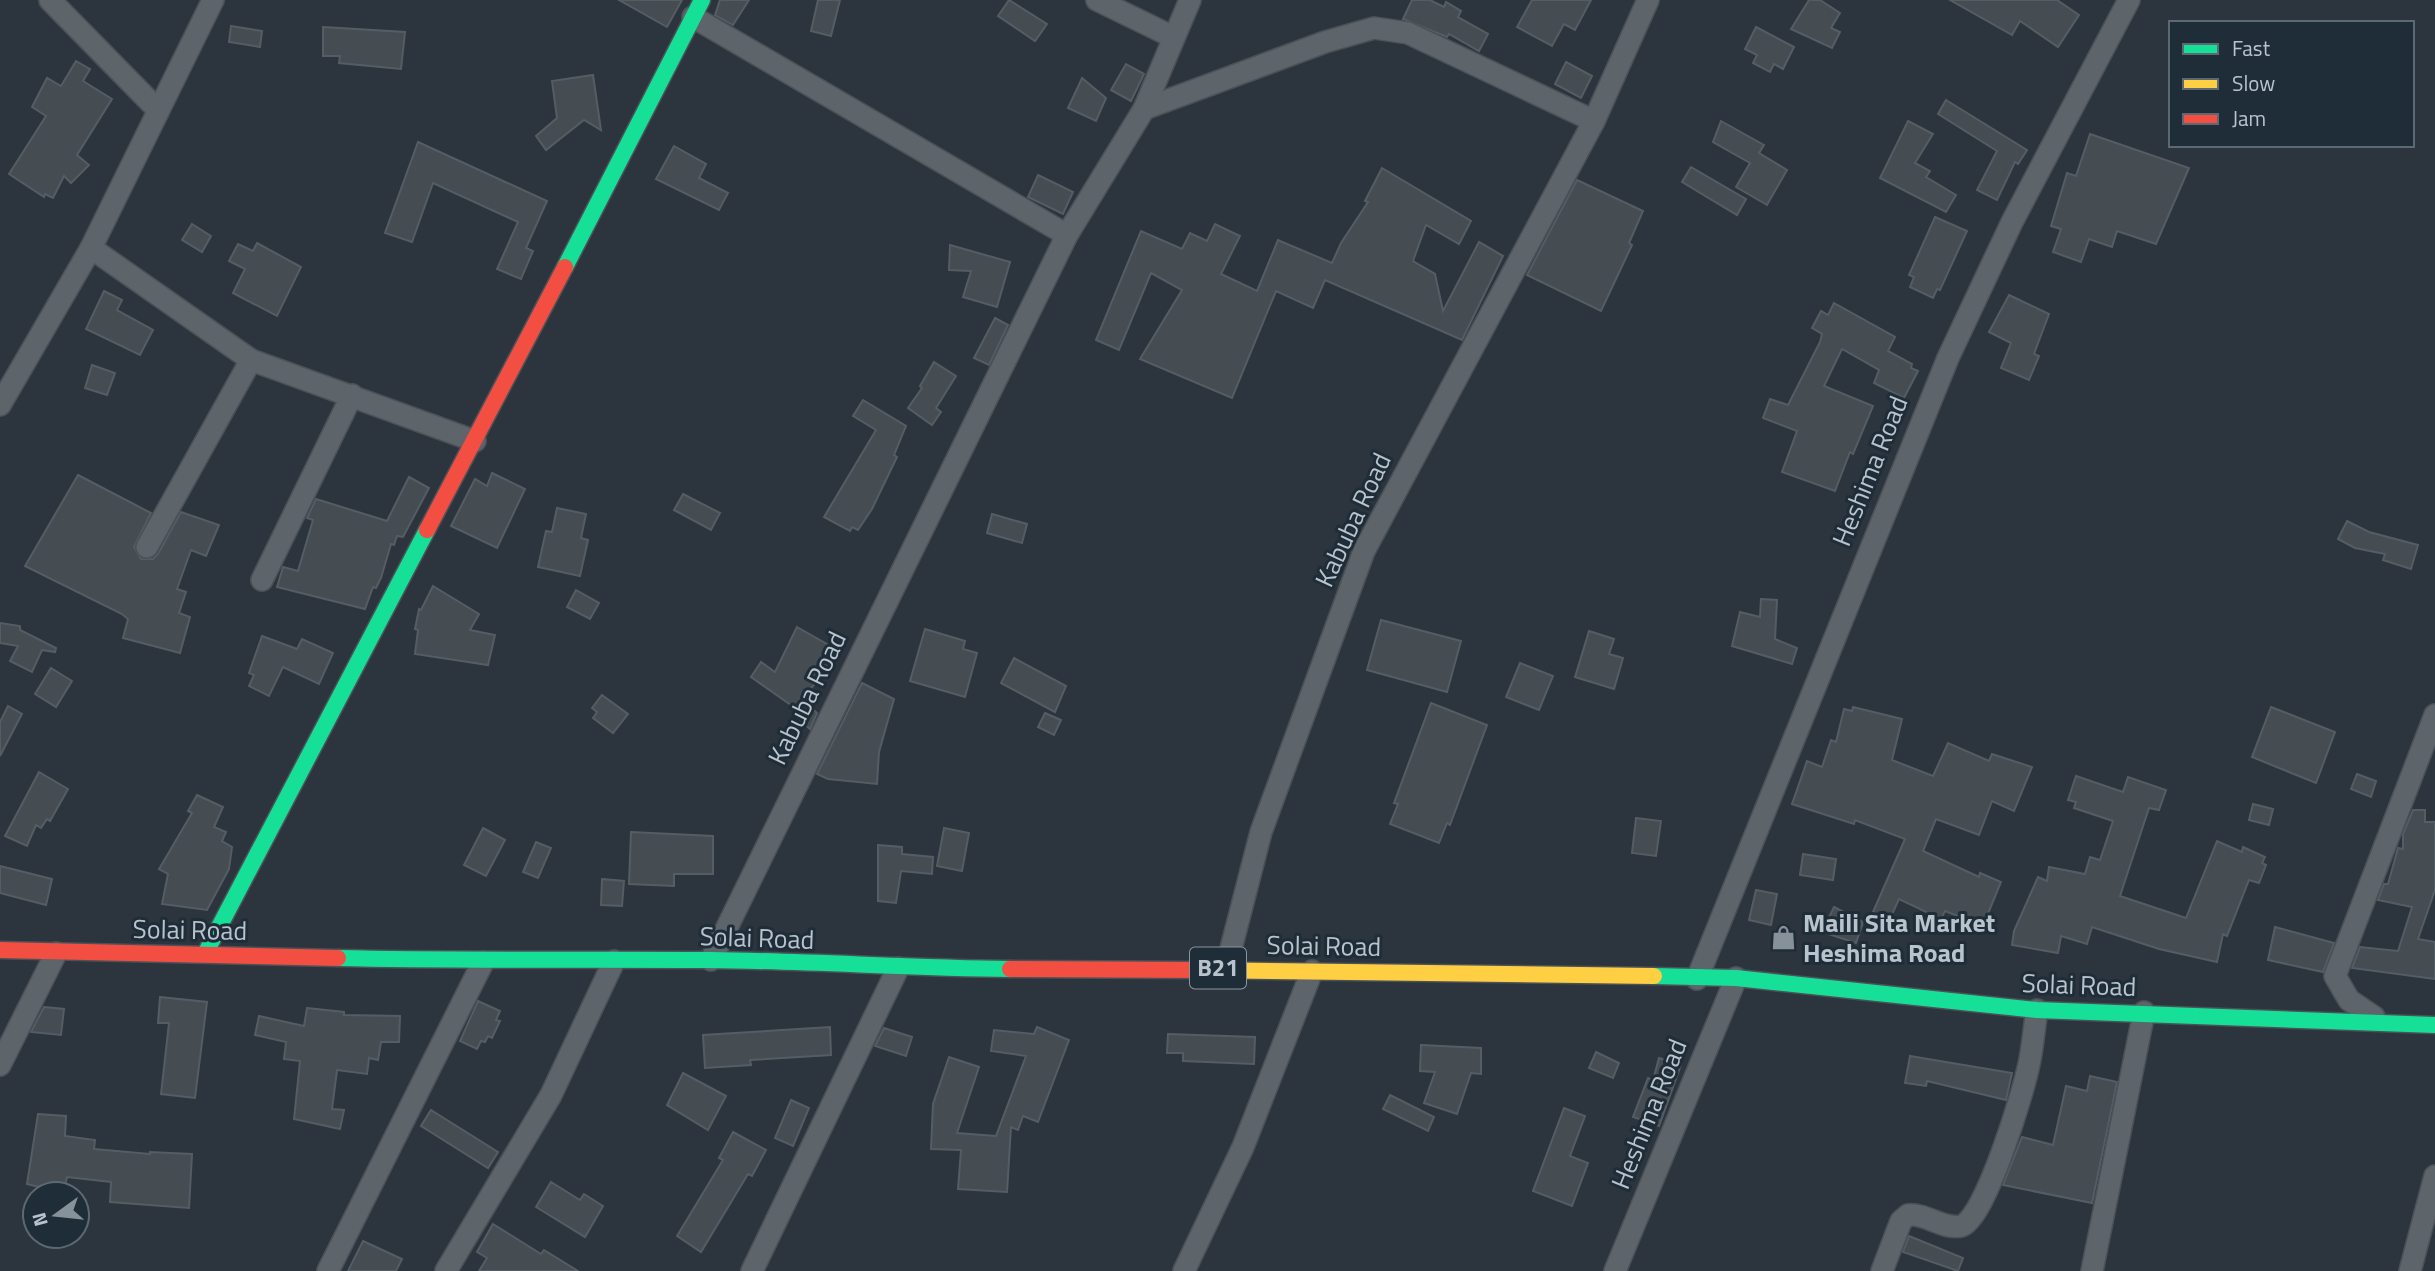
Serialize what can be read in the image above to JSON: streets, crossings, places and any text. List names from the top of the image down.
{
  "streets": {
    "main road": ["Solai Road", "B21"],
    "street": ["Heshima Road", "Kabuba Road"]
  },
  "crossings": [
    ["Heshima Road", "Solai Road"],
    ["Kabuba Road", "Solai Road"]
  ],
  "places": {
    "shop": ["Maili Sita Market Heshima Road"]
  },
  "legend": ["Fast", "Slow", "Jam"],
  "north": "left"
}
